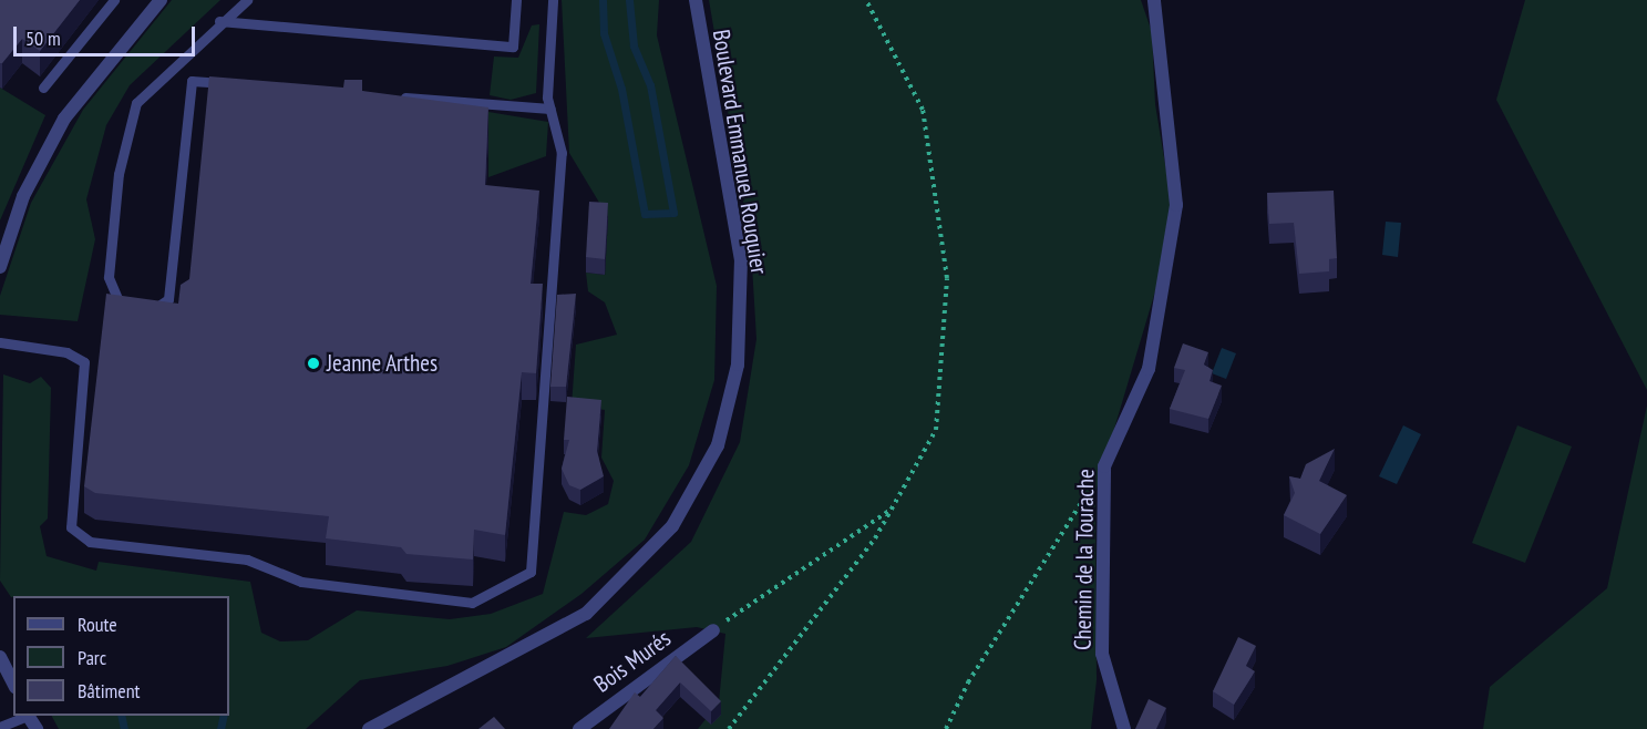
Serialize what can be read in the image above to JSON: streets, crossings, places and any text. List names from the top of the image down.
{
  "streets": {
    "street": ["Boulevard Emmanuel Rouquier", "Chemin de la Tourache", "Bois Murés"]
  },
  "places": ["Jeanne Arthes"],
  "legend": ["Route", "Parc", "Bâtiment"],
  "scale_bar": "50 m"
}
